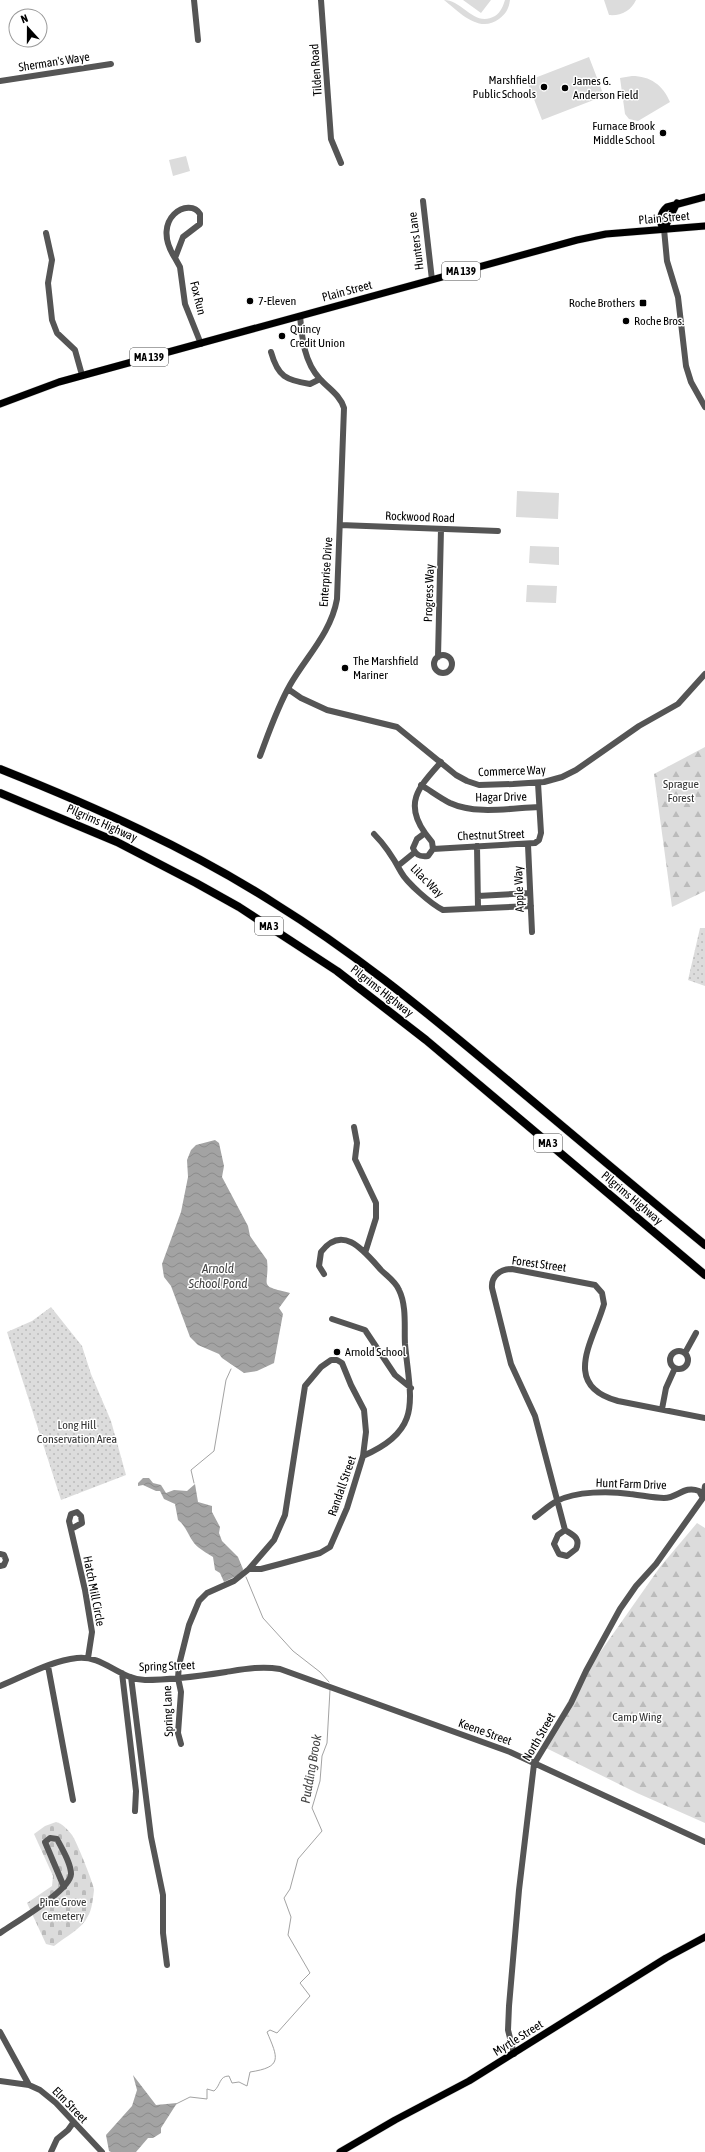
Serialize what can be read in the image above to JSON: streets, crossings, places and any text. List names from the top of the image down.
{
  "streets": {
    "highway": ["Pilgrims Highway", "MA 3"],
    "main road": ["Plain Street", "MA 139", "Myrtle Street"],
    "street": [
      "Sherman's Waye",
      "Tilden Road",
      "Hunters Lane",
      "Fox Run",
      "Rockwood Road",
      "Enterprise Drive",
      "Progress Way",
      "Commerce Way",
      "Hagar Drive",
      "Chestnut Street",
      "Lilac Way",
      "Apple Way",
      "Forest Street",
      "Hunt Farm Drive",
      "Randall Street",
      "Hatch Mill Circle",
      "Spring Street",
      "Spring Lane",
      "Keene Street",
      "North Street",
      "Elm Street"
    ]
  },
  "crossings": [
    ["Plain Street", "Hunters Lane"],
    ["Plain Street", "Fox Run"],
    ["Plain Street", "Enterprise Drive"],
    ["Rockwood Road", "Enterprise Drive"],
    ["Rockwood Road", "Progress Way"],
    ["Enterprise Drive", "Commerce Way"],
    ["Commerce Way", "Chestnut Street"],
    ["Hagar Drive", "Chestnut Street"],
    ["Chestnut Street", "Apple Way"],
    ["Lilac Way", "Apple Way"],
    ["Forest Street", "Hunt Farm Drive"],
    ["Hunt Farm Drive", "North Street"],
    ["Hatch Mill Circle", "Spring Street"],
    ["Spring Street", "Spring Lane"],
    ["Spring Street", "Keene Street"],
    ["Keene Street", "North Street"],
    ["North Street", "Myrtle Street"]
  ],
  "water": ["Arnold School Pond", "Pudding Brook"],
  "parks": [
    "Sprague Forest",
    "Long Hill Conservation Area",
    "Camp Wing",
    "Pine Grove Cemetery"
  ],
  "places": {
    "other": [
      "Marshfield Public Schools",
      "James G. Anderson Field",
      "Furnace Brook Middle School",
      "7-Eleven",
      "Roche Bros.",
      "Quincy Credit Union",
      "The Marshfield Mariner",
      "Arnold School"
    ],
    "transit": ["Roche Brothers"]
  },
  "north": "top"
}
